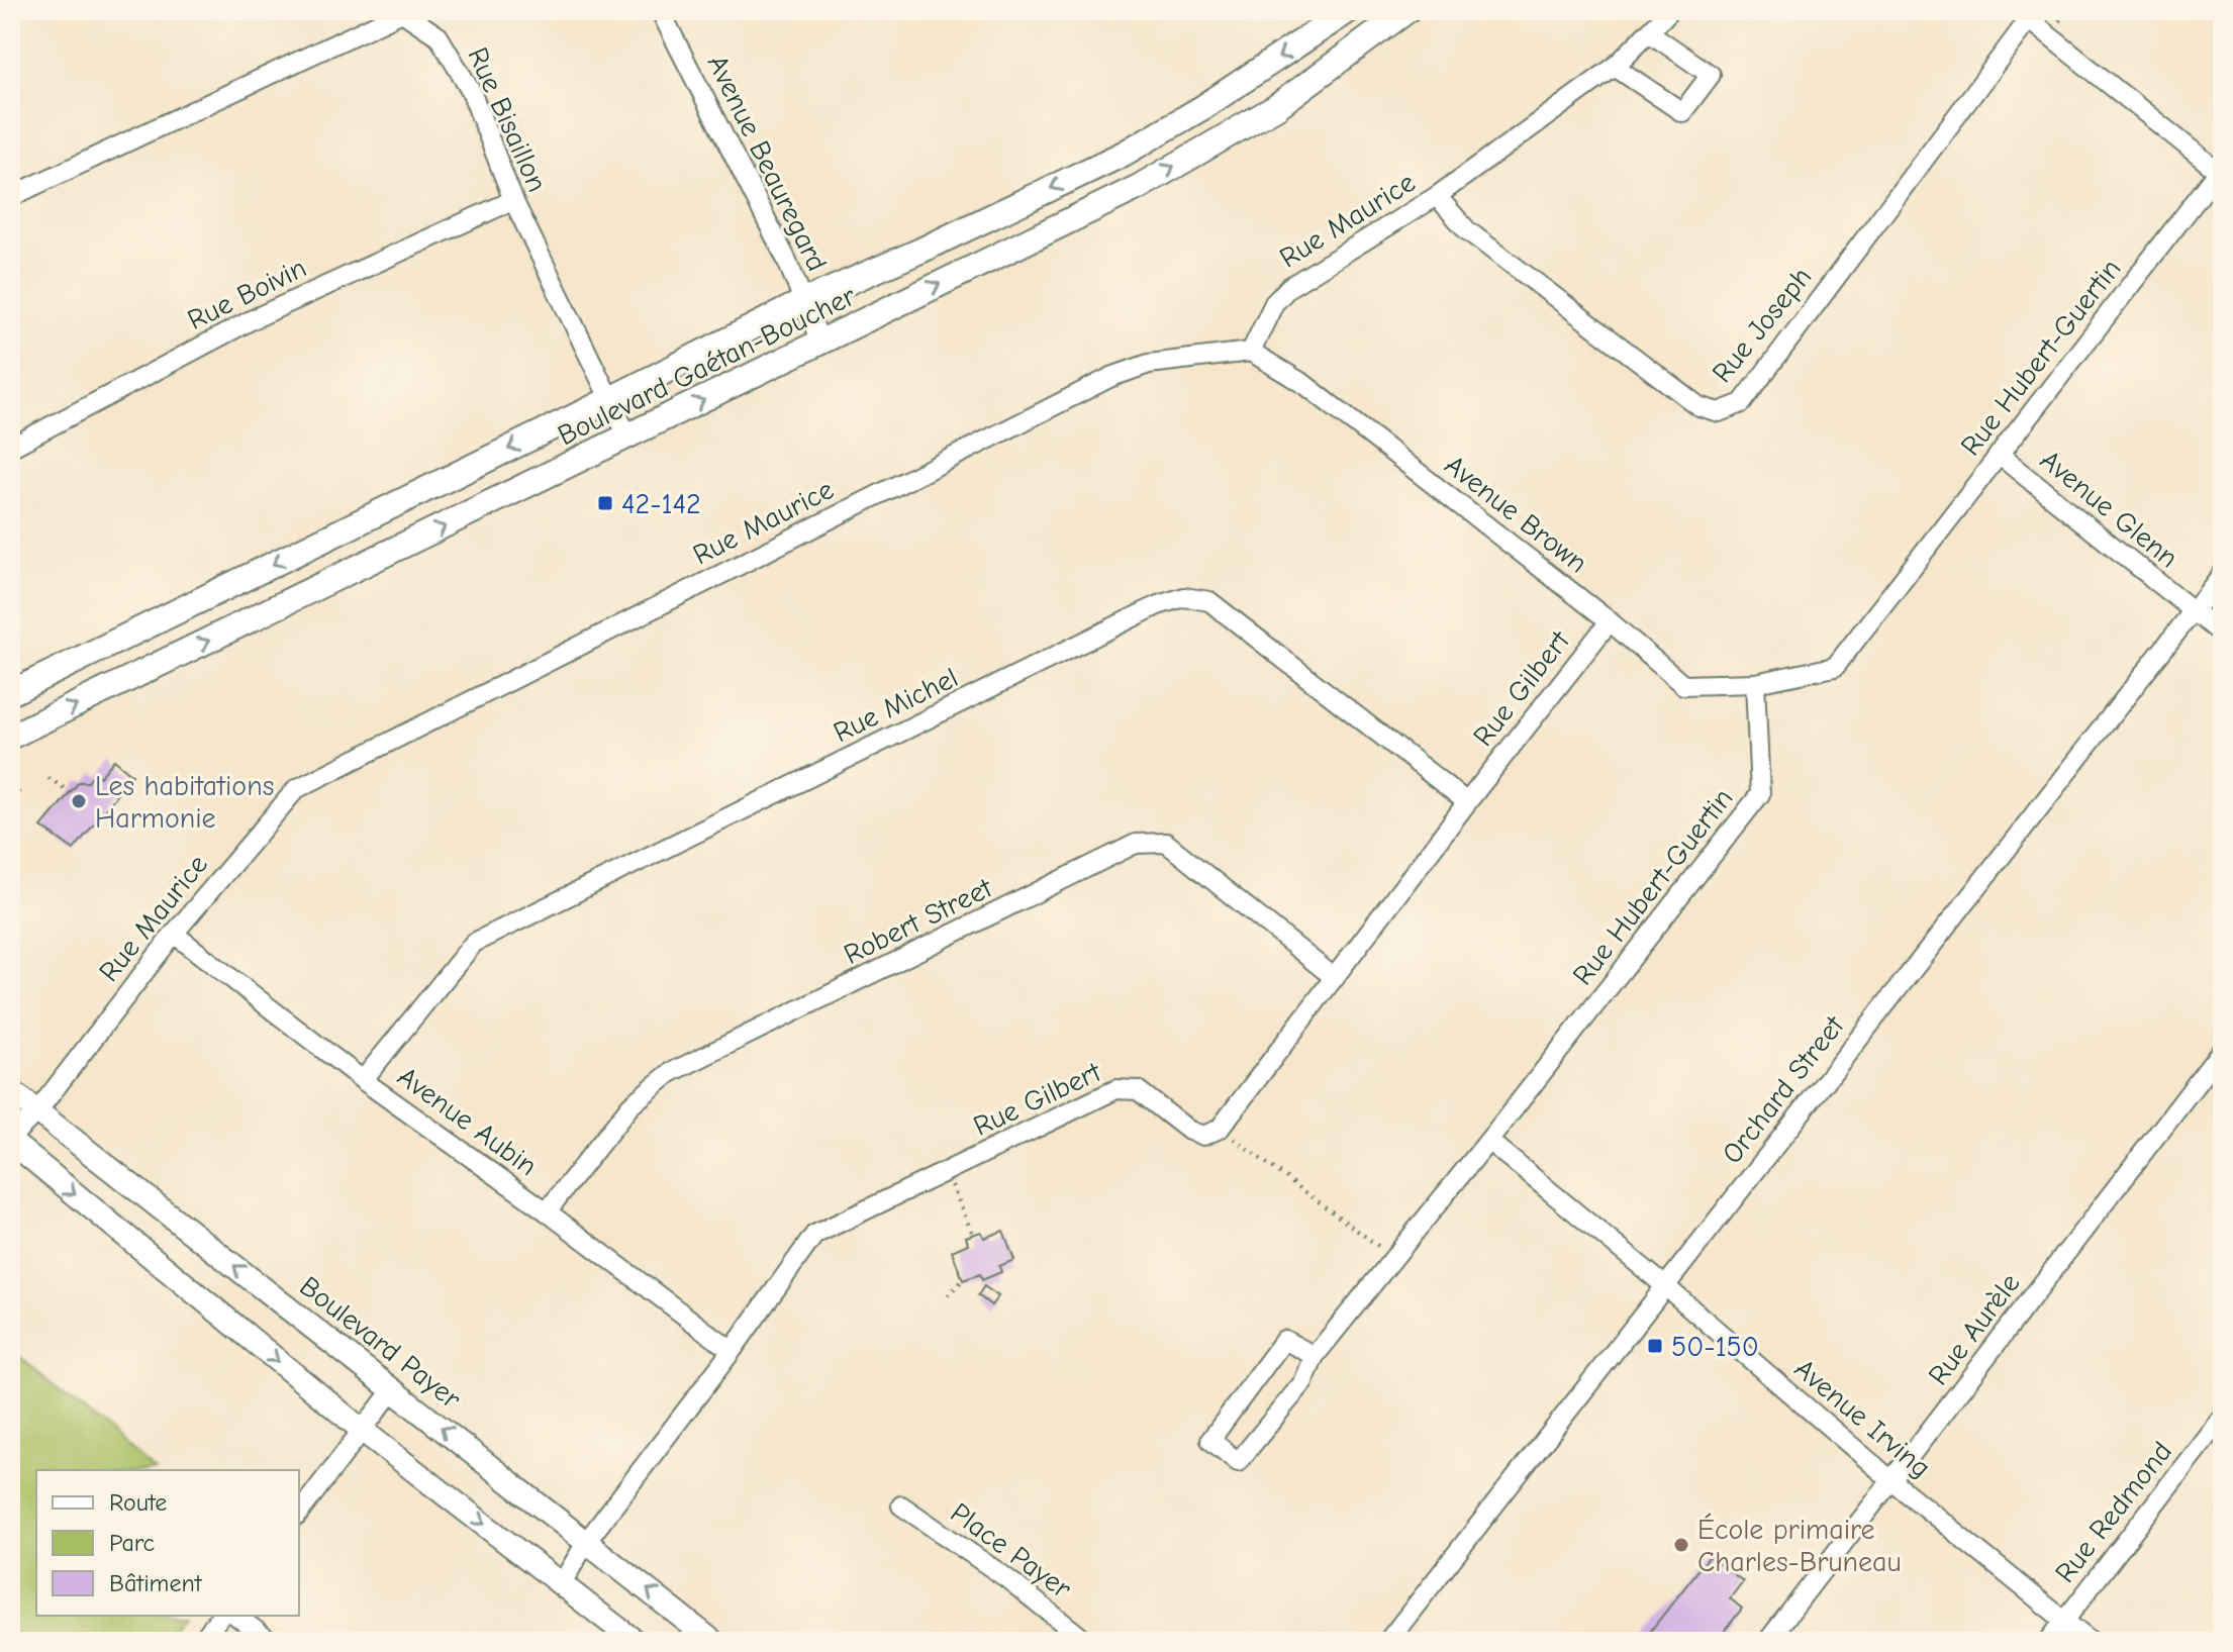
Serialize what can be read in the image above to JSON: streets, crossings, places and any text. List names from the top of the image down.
{
  "streets": {
    "main road": ["Boulevard Gaétan-Boucher"],
    "street": [
      "Rue Bisaillon",
      "Avenue Beauregard",
      "Rue Maurice",
      "Rue Boivin",
      "Rue Joseph",
      "Rue Hubert-Guertin",
      "Avenue Glenn",
      "Avenue Brown",
      "Rue Gilbert",
      "Rue Michel",
      "Robert Street",
      "Orchard Street",
      "Avenue Aubin",
      "Rue Aurèle",
      "Boulevard Payer",
      "Avenue Irving",
      "Rue Redmond",
      "Place Payer"
    ]
  },
  "crossings": [
    ["Rue Bisaillon", "Rue Boivin"],
    ["Rue Bisaillon", "Boulevard Gaétan-Boucher"],
    ["Avenue Beauregard", "Boulevard Gaétan-Boucher"],
    ["Rue Maurice", "Rue Joseph"],
    ["Rue Maurice", "Avenue Brown"],
    ["Rue Maurice", "Avenue Aubin"],
    ["Rue Maurice", "Boulevard Payer"],
    ["Rue Hubert-Guertin", "Avenue Glenn"],
    ["Rue Hubert-Guertin", "Avenue Brown"],
    ["Rue Hubert-Guertin", "Avenue Irving"],
    ["Avenue Glenn", "Orchard Street"],
    ["Avenue Brown", "Rue Gilbert"],
    ["Rue Gilbert", "Rue Michel"],
    ["Rue Gilbert", "Robert Street"],
    ["Rue Gilbert", "Avenue Aubin"],
    ["Rue Gilbert", "Boulevard Payer"],
    ["Rue Michel", "Avenue Aubin"],
    ["Robert Street", "Avenue Aubin"],
    ["Orchard Street", "Avenue Irving"],
    ["Rue Aurèle", "Avenue Irving"],
    ["Avenue Irving", "Rue Redmond"]
  ],
  "places": {
    "transit": ["42-142", "50-150"],
    "other": ["Les habitations Harmonie", "École primaire Charles-Bruneau"]
  },
  "legend": ["Route", "Parc", "Bâtiment"]
}
